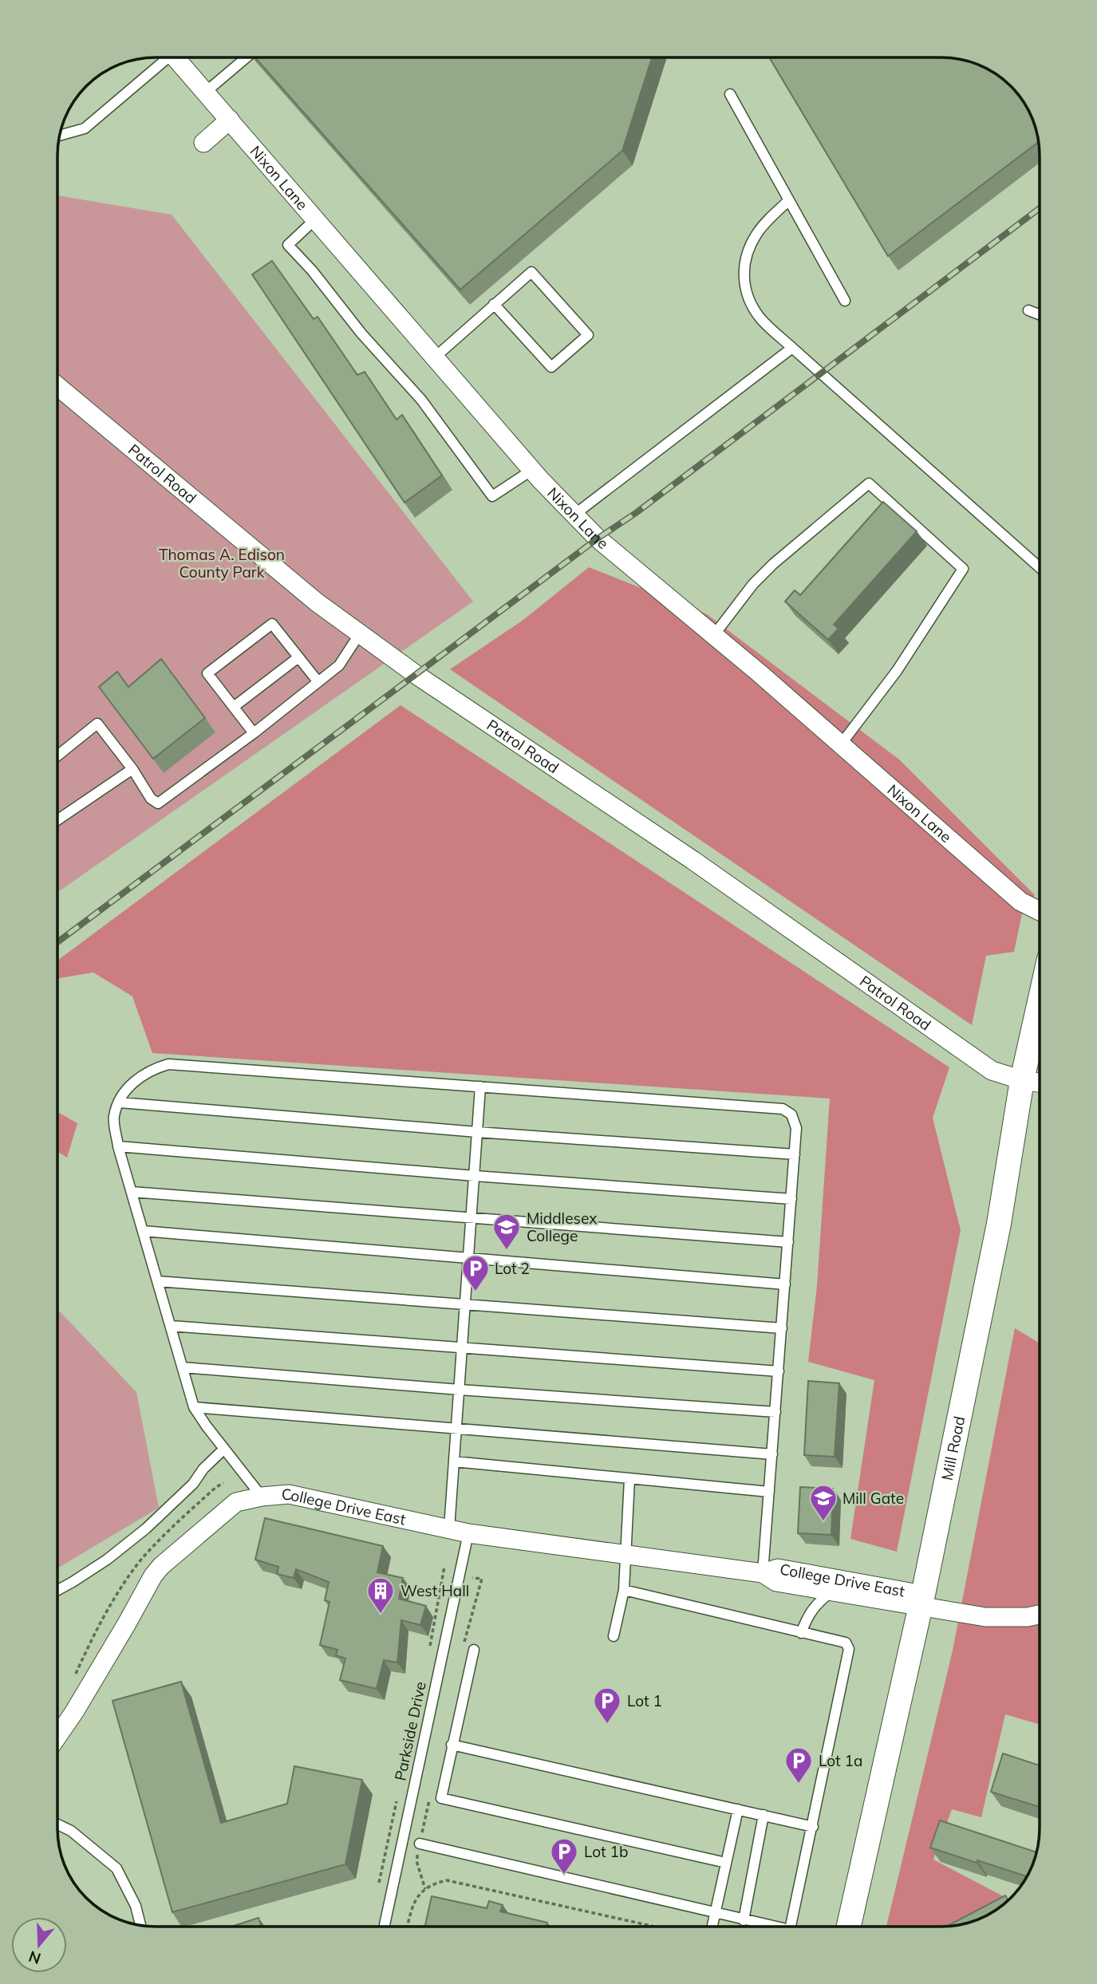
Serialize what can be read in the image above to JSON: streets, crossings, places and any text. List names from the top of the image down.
{
  "streets": {
    "street": [
      "Nixon Lane",
      "Patrol Road",
      "Mill Road",
      "College Drive East"
    ],
    "lane": ["Parkside Drive"]
  },
  "crossings": [
    ["Patrol Road", "Mill Road"],
    ["Mill Road", "College Drive East"],
    ["College Drive East", "Parkside Drive"]
  ],
  "parks": ["Thomas A. Edison County Park"],
  "places": {
    "school or university": ["Middlesex College", "Mill Gate"],
    "parking": [
      "Lot 2",
      "Lot 1",
      "Lot 1a",
      "Lot 1b"
    ],
    "building": ["West Hall"]
  },
  "north": "bottom"
}
